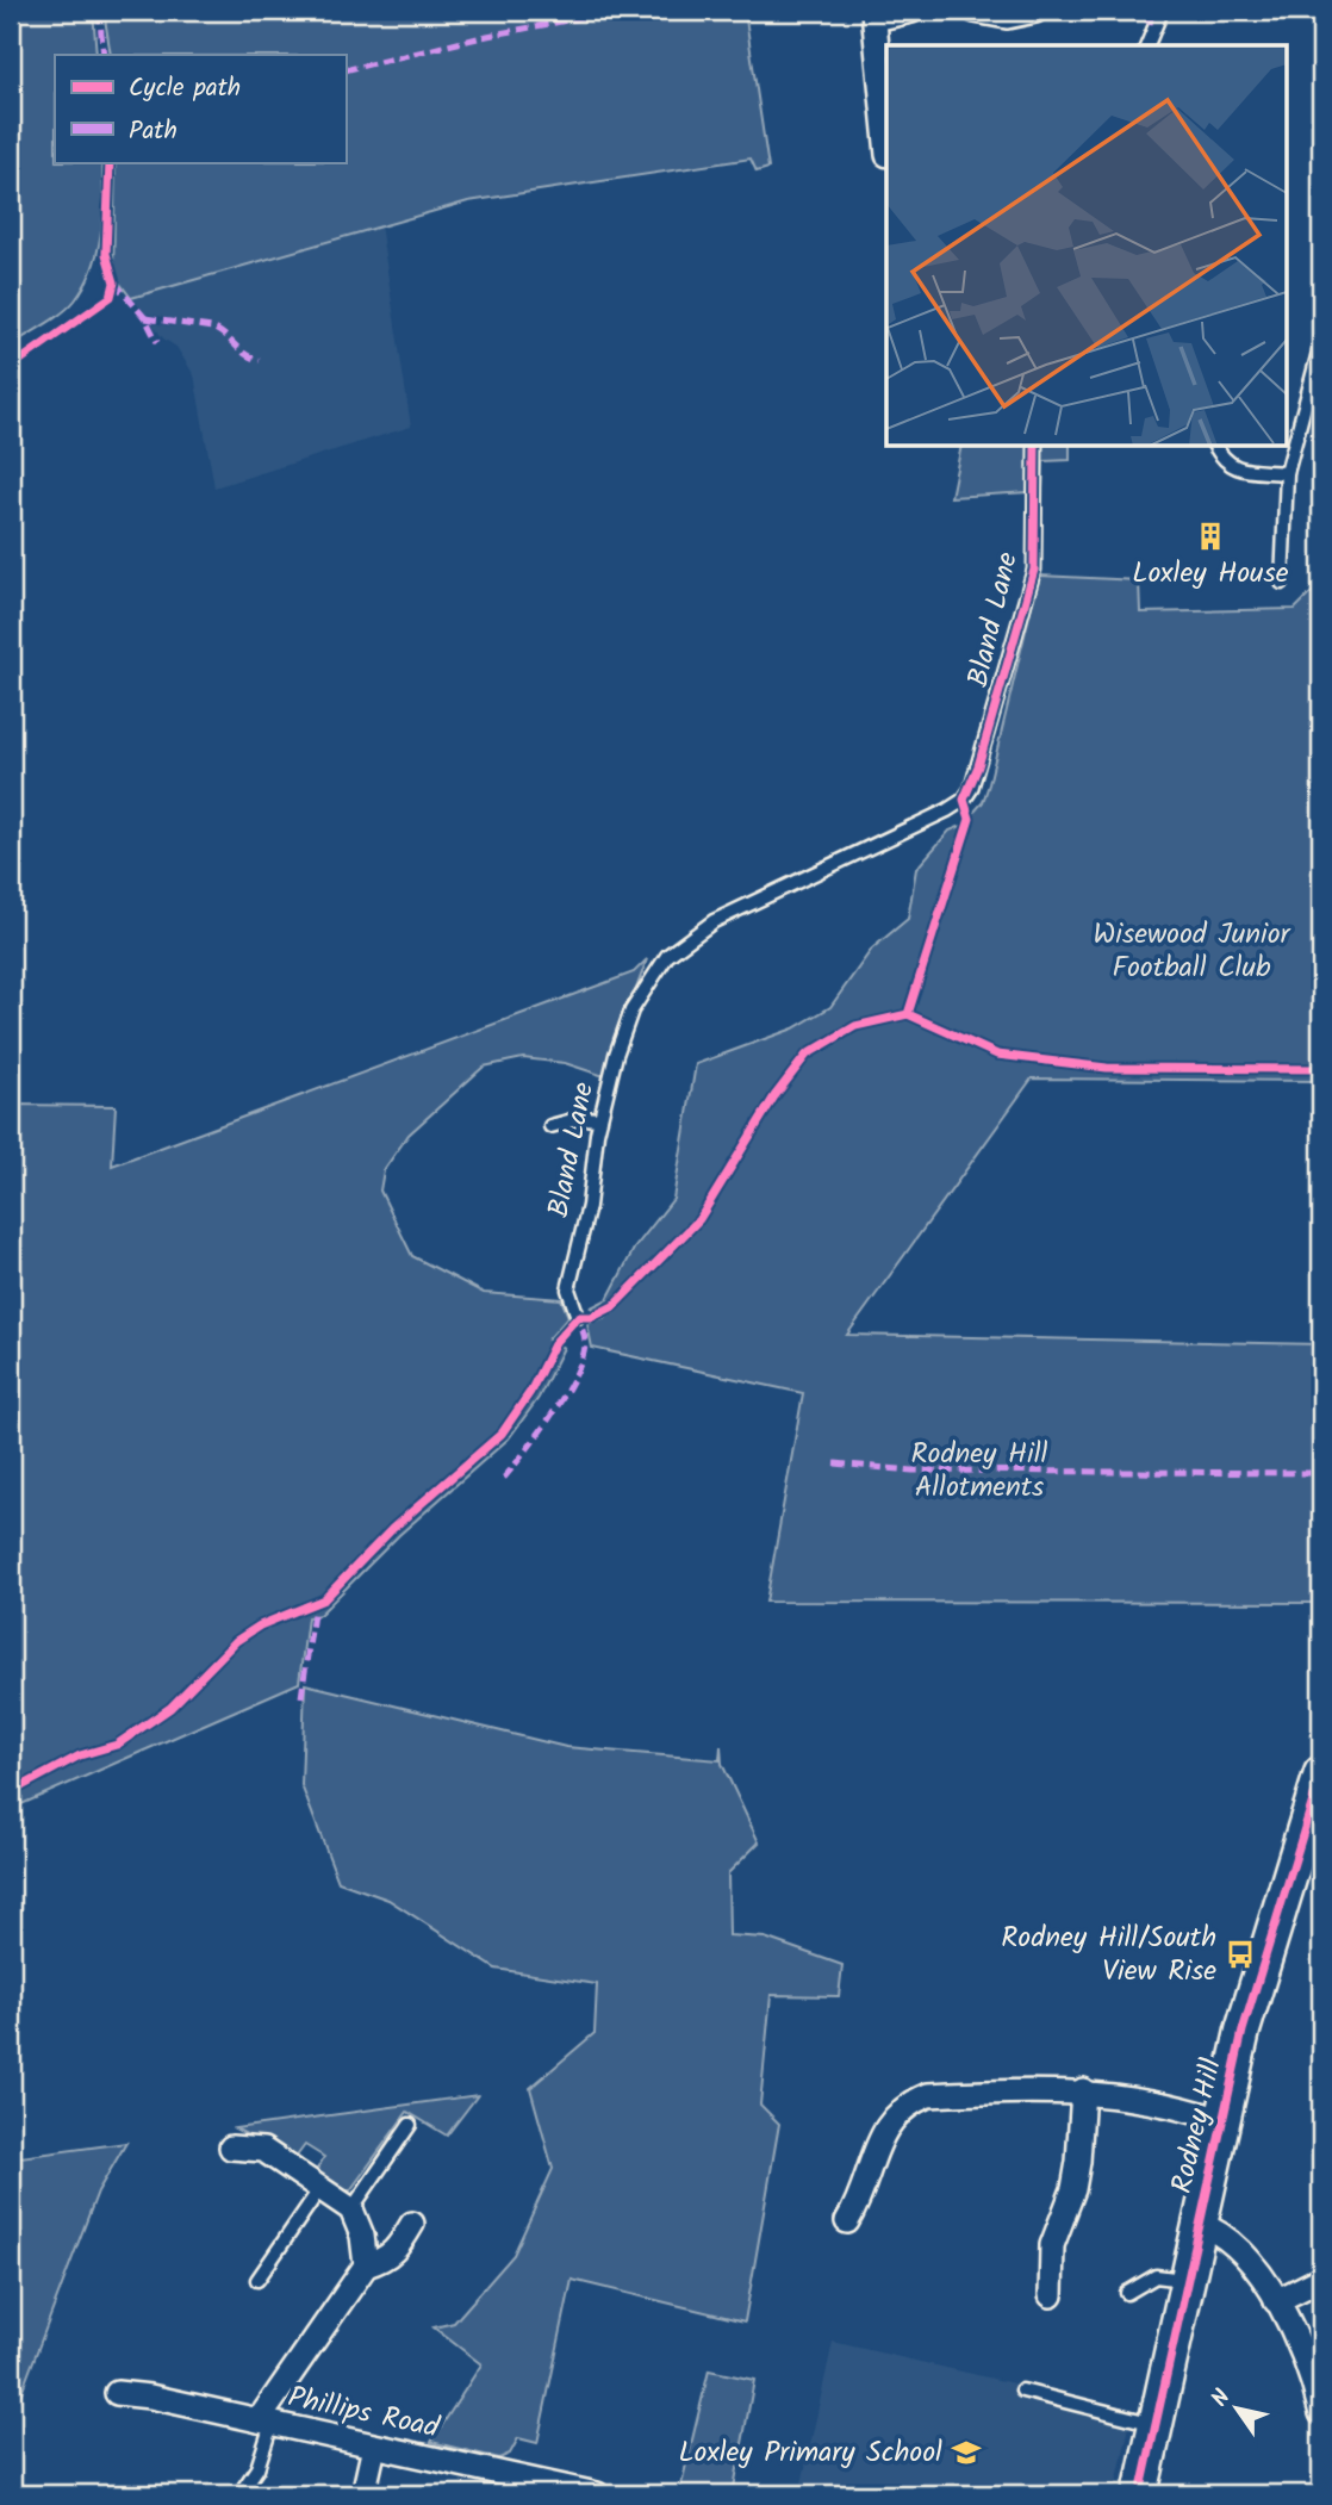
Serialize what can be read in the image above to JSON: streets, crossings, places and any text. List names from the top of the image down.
{
  "streets": {
    "street": ["Rodney Hill", "Phillips Road"],
    "lane": ["Bland Lane"]
  },
  "parks": ["Wisewood Junior Football Club", "Rodney Hill Allotments"],
  "places": {
    "building": ["Loxley House"],
    "bus stop": ["Rodney Hill/South View Rise"],
    "school or university": ["Loxley Primary School"]
  },
  "legend": ["Cycle path", "Path"],
  "north": "top left"
}
